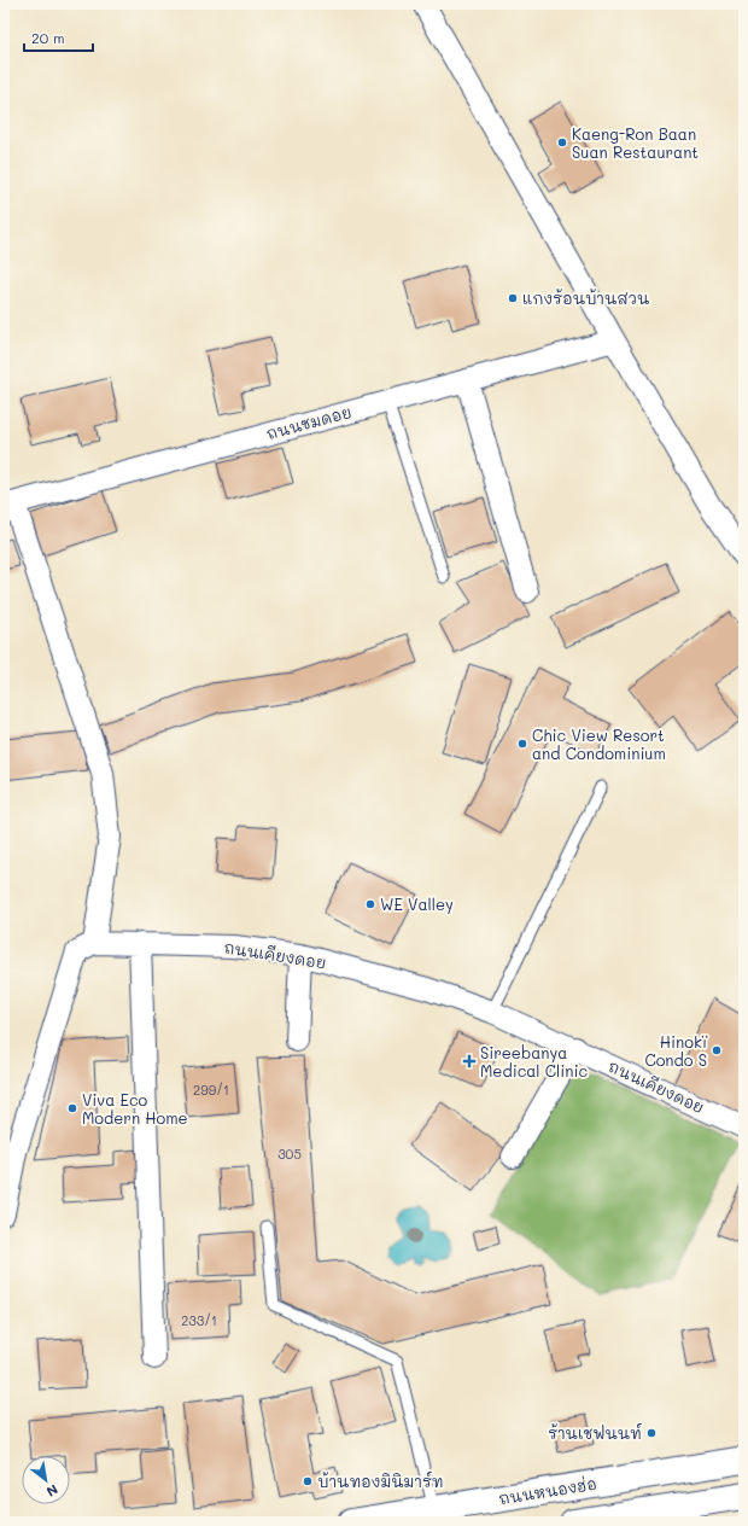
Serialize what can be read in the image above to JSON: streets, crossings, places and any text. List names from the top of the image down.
{
  "streets": {
    "street": ["ถนนชมดอย", "ถนนเคียงดอย", "ถนนหนองฮ่อ"]
  },
  "places": {
    "other": [
      "Kaeng-Ron Baan Suan Restaurant",
      "แกงร้อนบ้านสวน",
      "Chic View Resort and Condominium",
      "WE Valley",
      "Hinokï Condo S",
      "Viva Eco Modern Home",
      "ร้านเชฟนนท์",
      "บ้านทองมินิมาร์ท"
    ],
    "health": ["Sireebanya Medical Clinic"]
  },
  "house_numbers": ["299/1", "305", "233/1"],
  "scale_bar": "20 m",
  "north": "bottom right"
}
